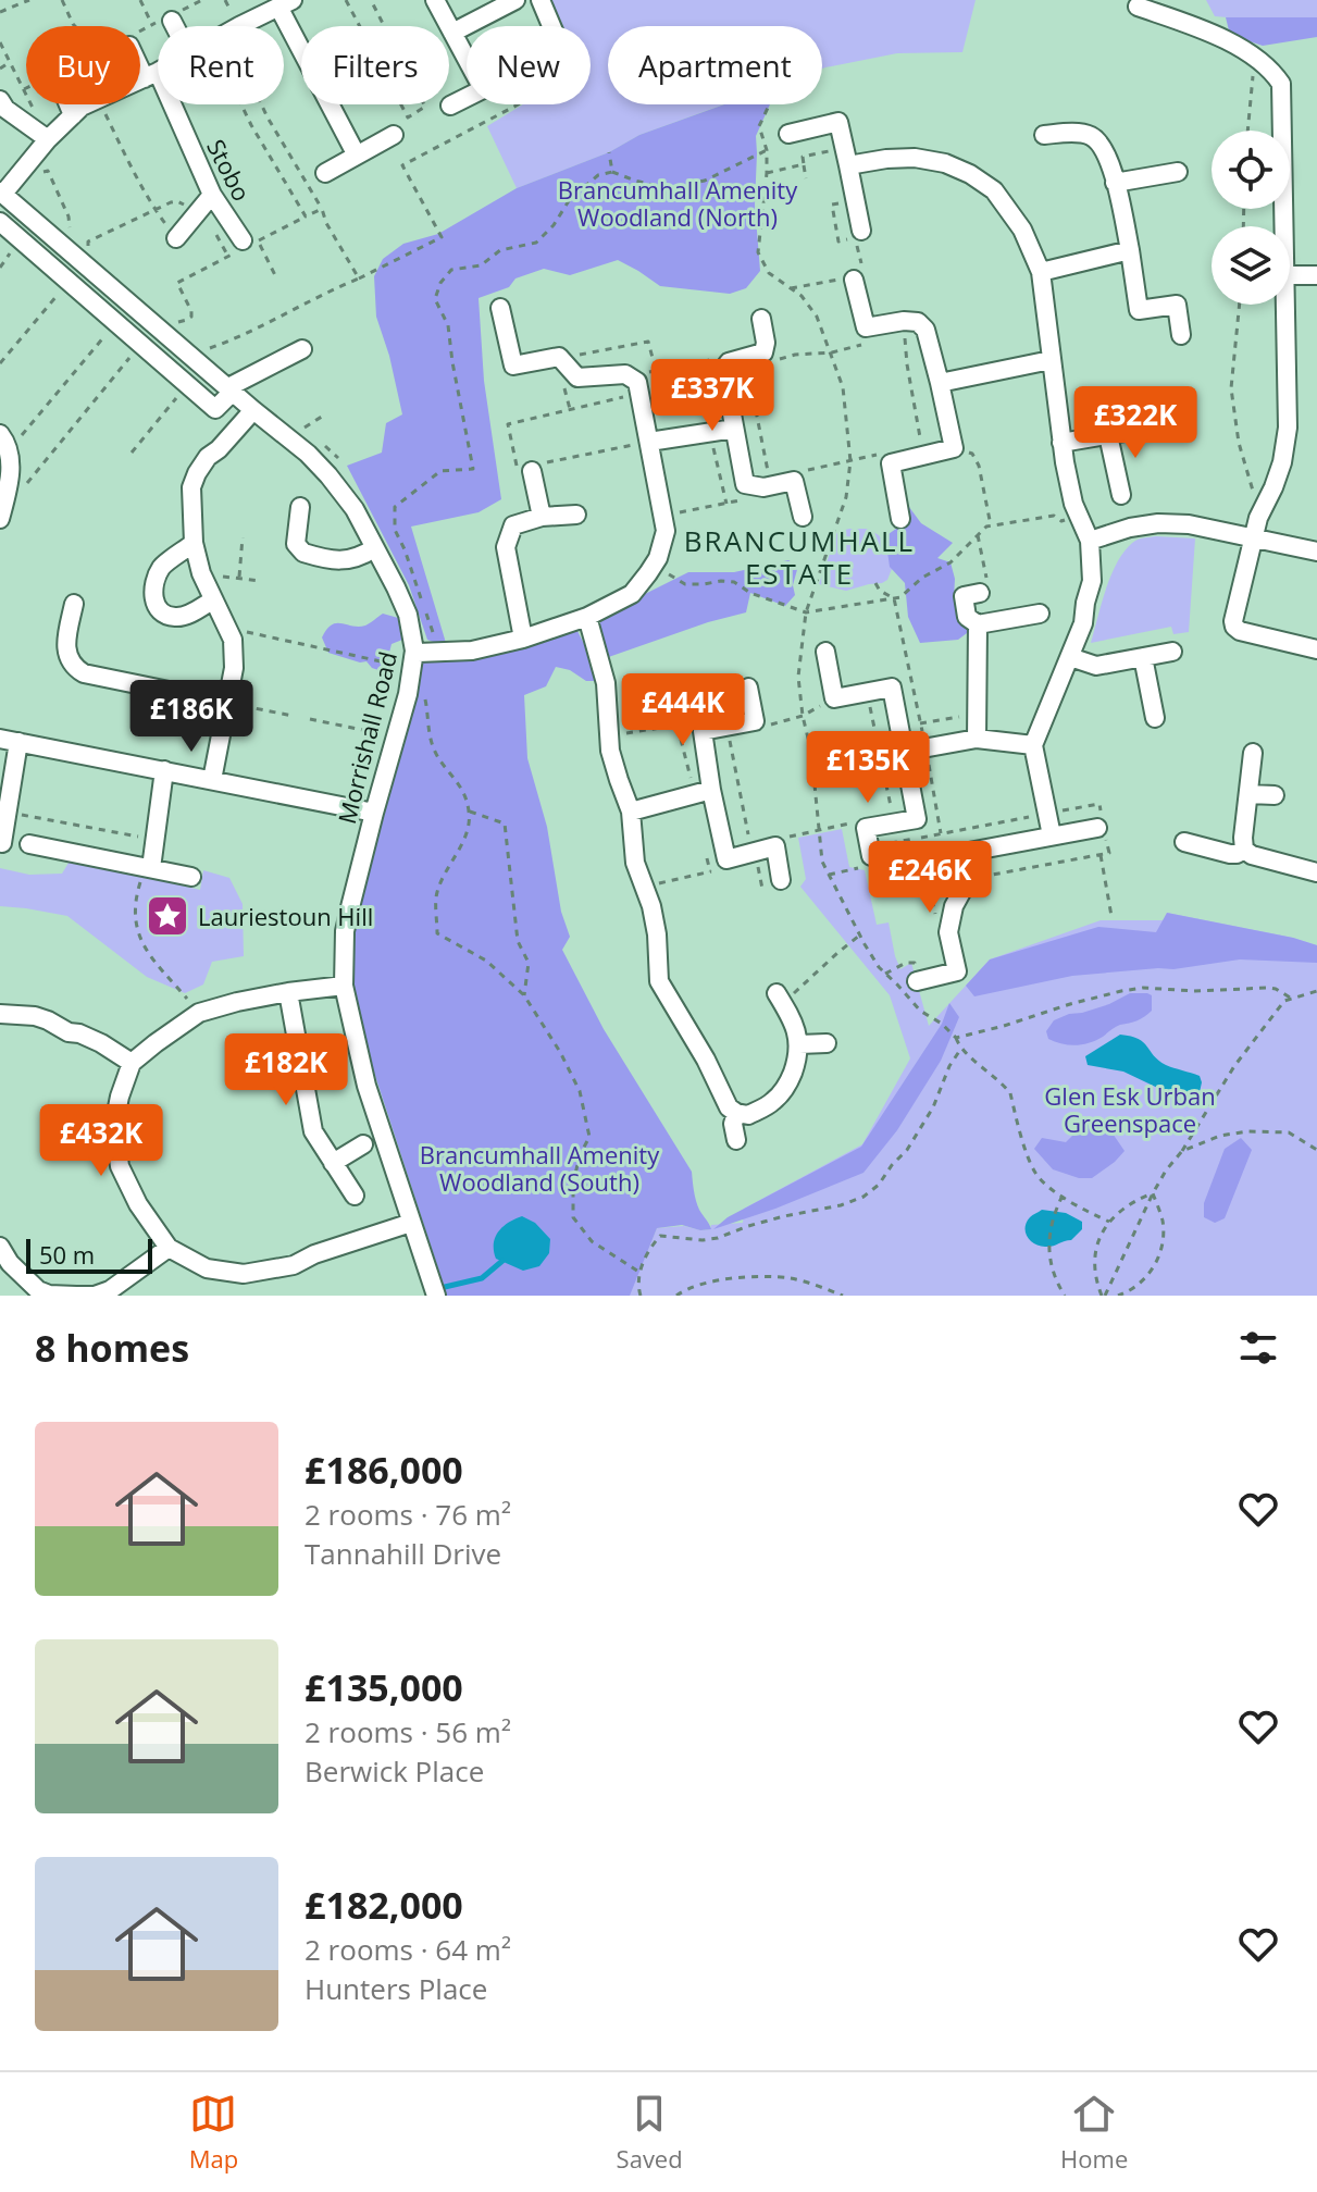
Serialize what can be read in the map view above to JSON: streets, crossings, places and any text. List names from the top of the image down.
{
  "streets": {
    "street": ["Stobo", "Morrishall Road"]
  },
  "districts": ["BRANCUMHALL ESTATE"],
  "parks": ["Brancumhall Amenity Woodland (North)", "Glen Esk Urban Greenspace", "Brancumhall Amenity Woodland (South)"],
  "places": {
    "place": ["Lauriestoun Hill"]
  },
  "scale_bar": "50 m",
  "page": {
    "chip": [
      "Buy",
      "Rent",
      "Filters",
      "New",
      "Apartment"
    ],
    "price": [
      "£337K",
      "£322K",
      "£444K",
      "£186K",
      "£135K",
      "£246K",
      "£182K",
      "£432K"
    ],
    "scale": "50 m",
    "heading": "8 homes",
    "list": [
      {
        "name": "£186,000",
        "note": "2 rooms · 76 m² · Tannahill Drive"
      },
      {
        "name": "£135,000",
        "note": "2 rooms · 56 m² · Berwick Place"
      },
      {
        "name": "£182,000",
        "note": "2 rooms · 64 m² · Hunters Place"
      }
    ],
    "tabs": ["Map", "Saved", "Home"]
  }
}
